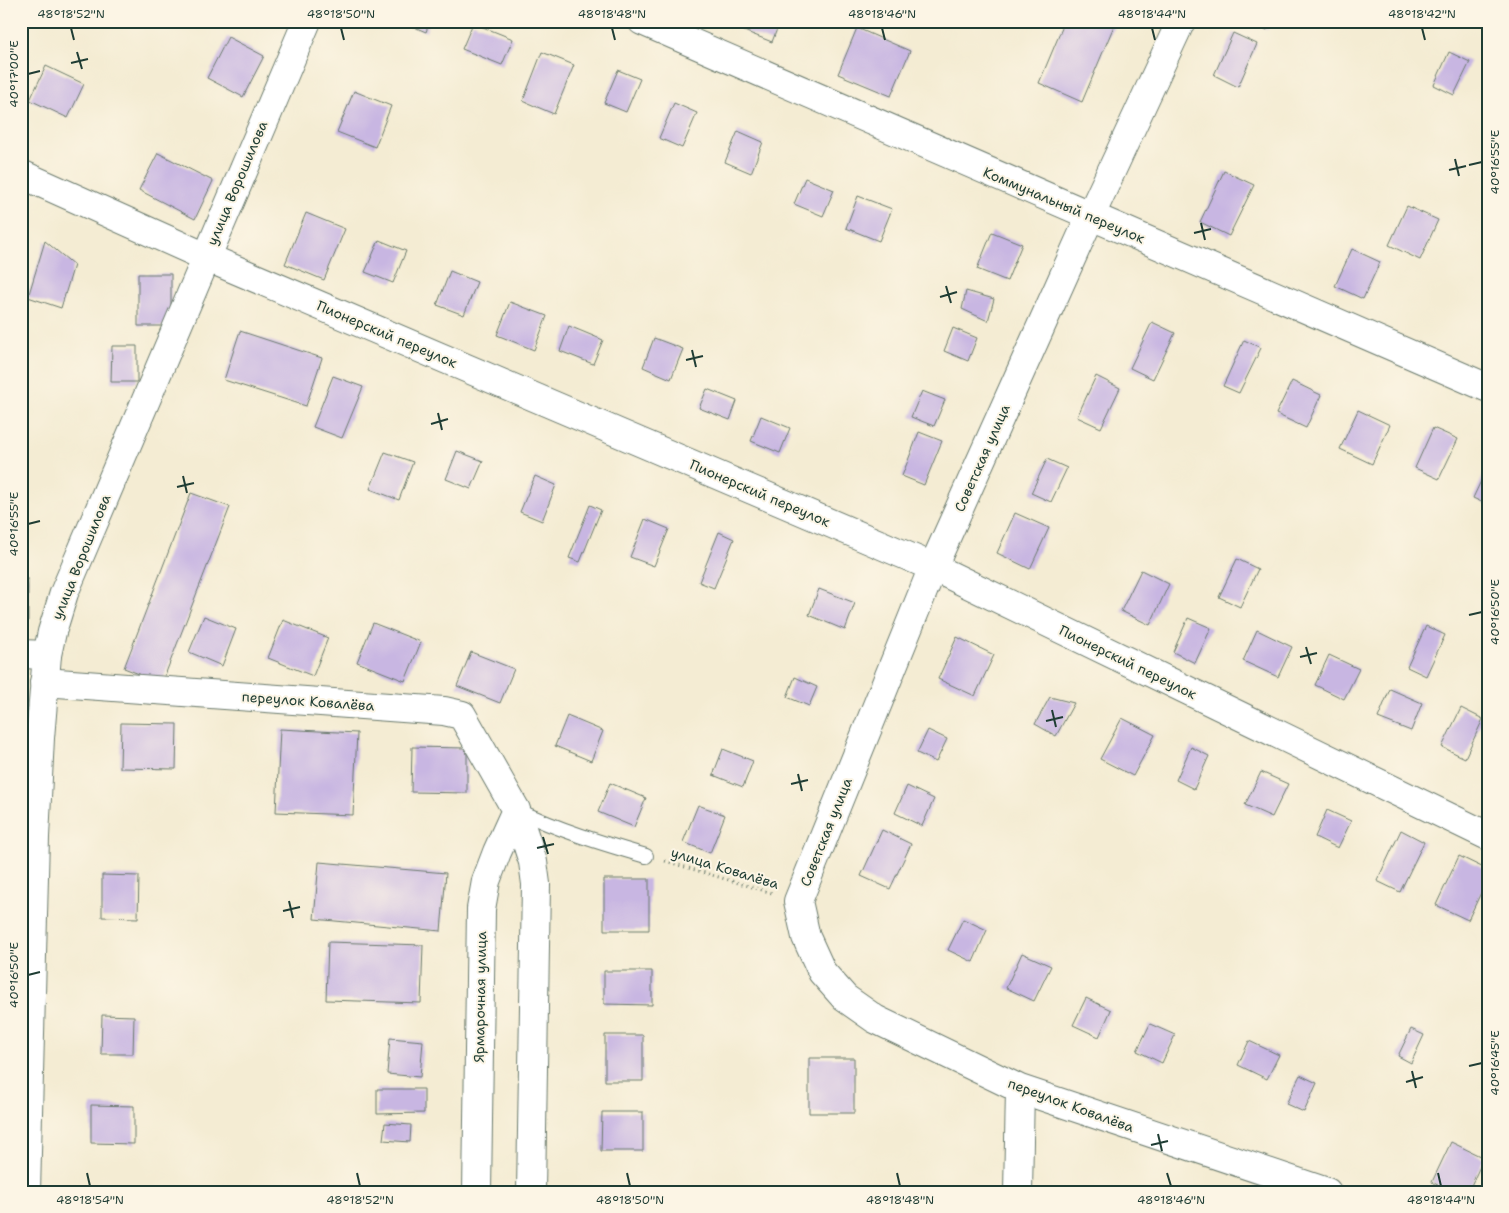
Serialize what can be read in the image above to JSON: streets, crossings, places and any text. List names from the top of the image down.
{
  "streets": {
    "street": [
      "улица Ворошилова",
      "Коммунальный переулок",
      "Пионерский переулок",
      "Советская улица",
      "переулок Ковалёва",
      "Ярмарочная улица"
    ],
    "path": ["улица Ковалёва"]
  },
  "crossings": [
    ["улица Ворошилова", "Пионерский переулок"],
    ["улица Ворошилова", "переулок Ковалёва"],
    ["Коммунальный переулок", "Советская улица"],
    ["Пионерский переулок", "Советская улица"],
    ["Советская улица", "переулок Ковалёва"],
    ["Советская улица", "улица Ковалёва"],
    ["переулок Ковалёва", "улица Ковалёва"],
    ["переулок Ковалёва", "Ярмарочная улица"]
  ],
  "coordinates": [
    "48°18'52\"N",
    "48°18'50\"N",
    "48°18'48\"N",
    "48°18'46\"N",
    "48°18'44\"N",
    "48°18'42\"N",
    "40°17'00\"E",
    "40°16'55\"E",
    "40°16'50\"E",
    "40°16'45\"E",
    "48°18'54\"N"
  ]
}
